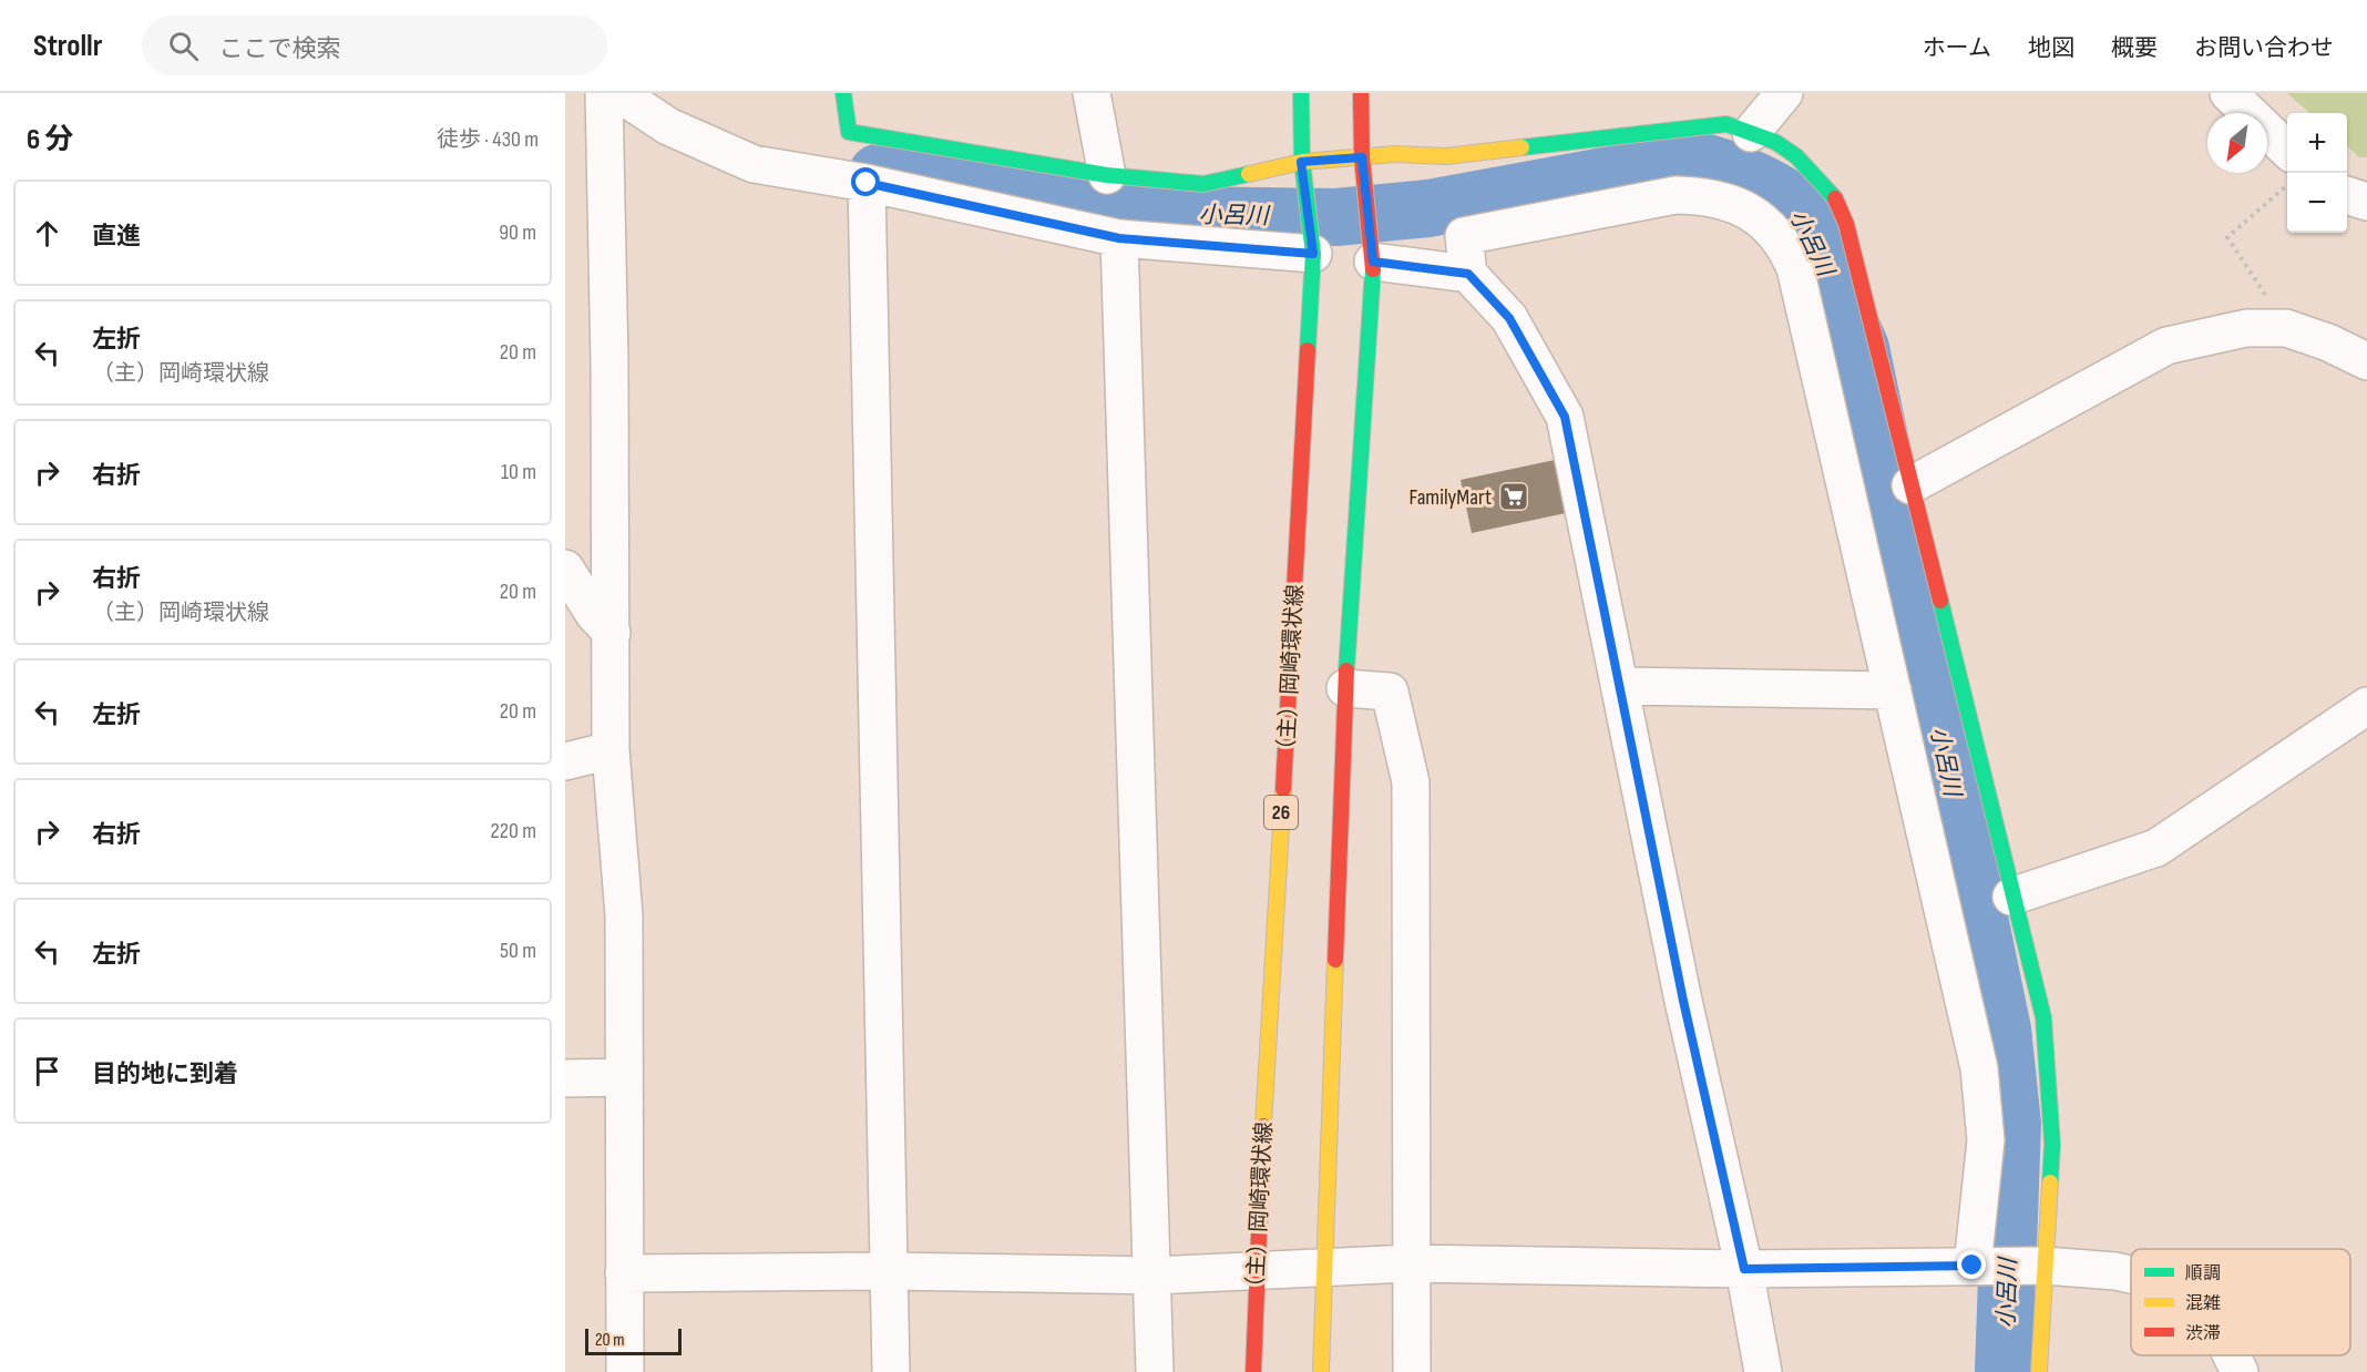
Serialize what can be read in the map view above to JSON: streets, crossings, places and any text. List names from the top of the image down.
{
  "streets": {
    "main road": ["（主）岡崎環状線", "26"]
  },
  "water": ["小呂川"],
  "places": {
    "supermarket": ["FamilyMart"]
  },
  "legend": ["順調", "混雑", "渋滞"],
  "scale_bar": "20 m",
  "north": "bottom left",
  "page": {
    "header": "Strollr",
    "search": "ここで検索",
    "nav": [
      "ホーム",
      "地図",
      "概要",
      "お問い合わせ"
    ],
    "heading": ["6 分", "徒歩 · 430 m"],
    "map_buttons": ["+", "−"],
    "list": [
      ["直進", "90 m"],
      ["左折", "（主）岡崎環状線", "20 m"],
      ["右折", "10 m"],
      ["右折", "（主）岡崎環状線", "20 m"],
      ["左折", "20 m"],
      ["右折", "220 m"],
      ["左折", "50 m"],
      "目的地に到着"
    ],
    "scale": "20 m"
  }
}
